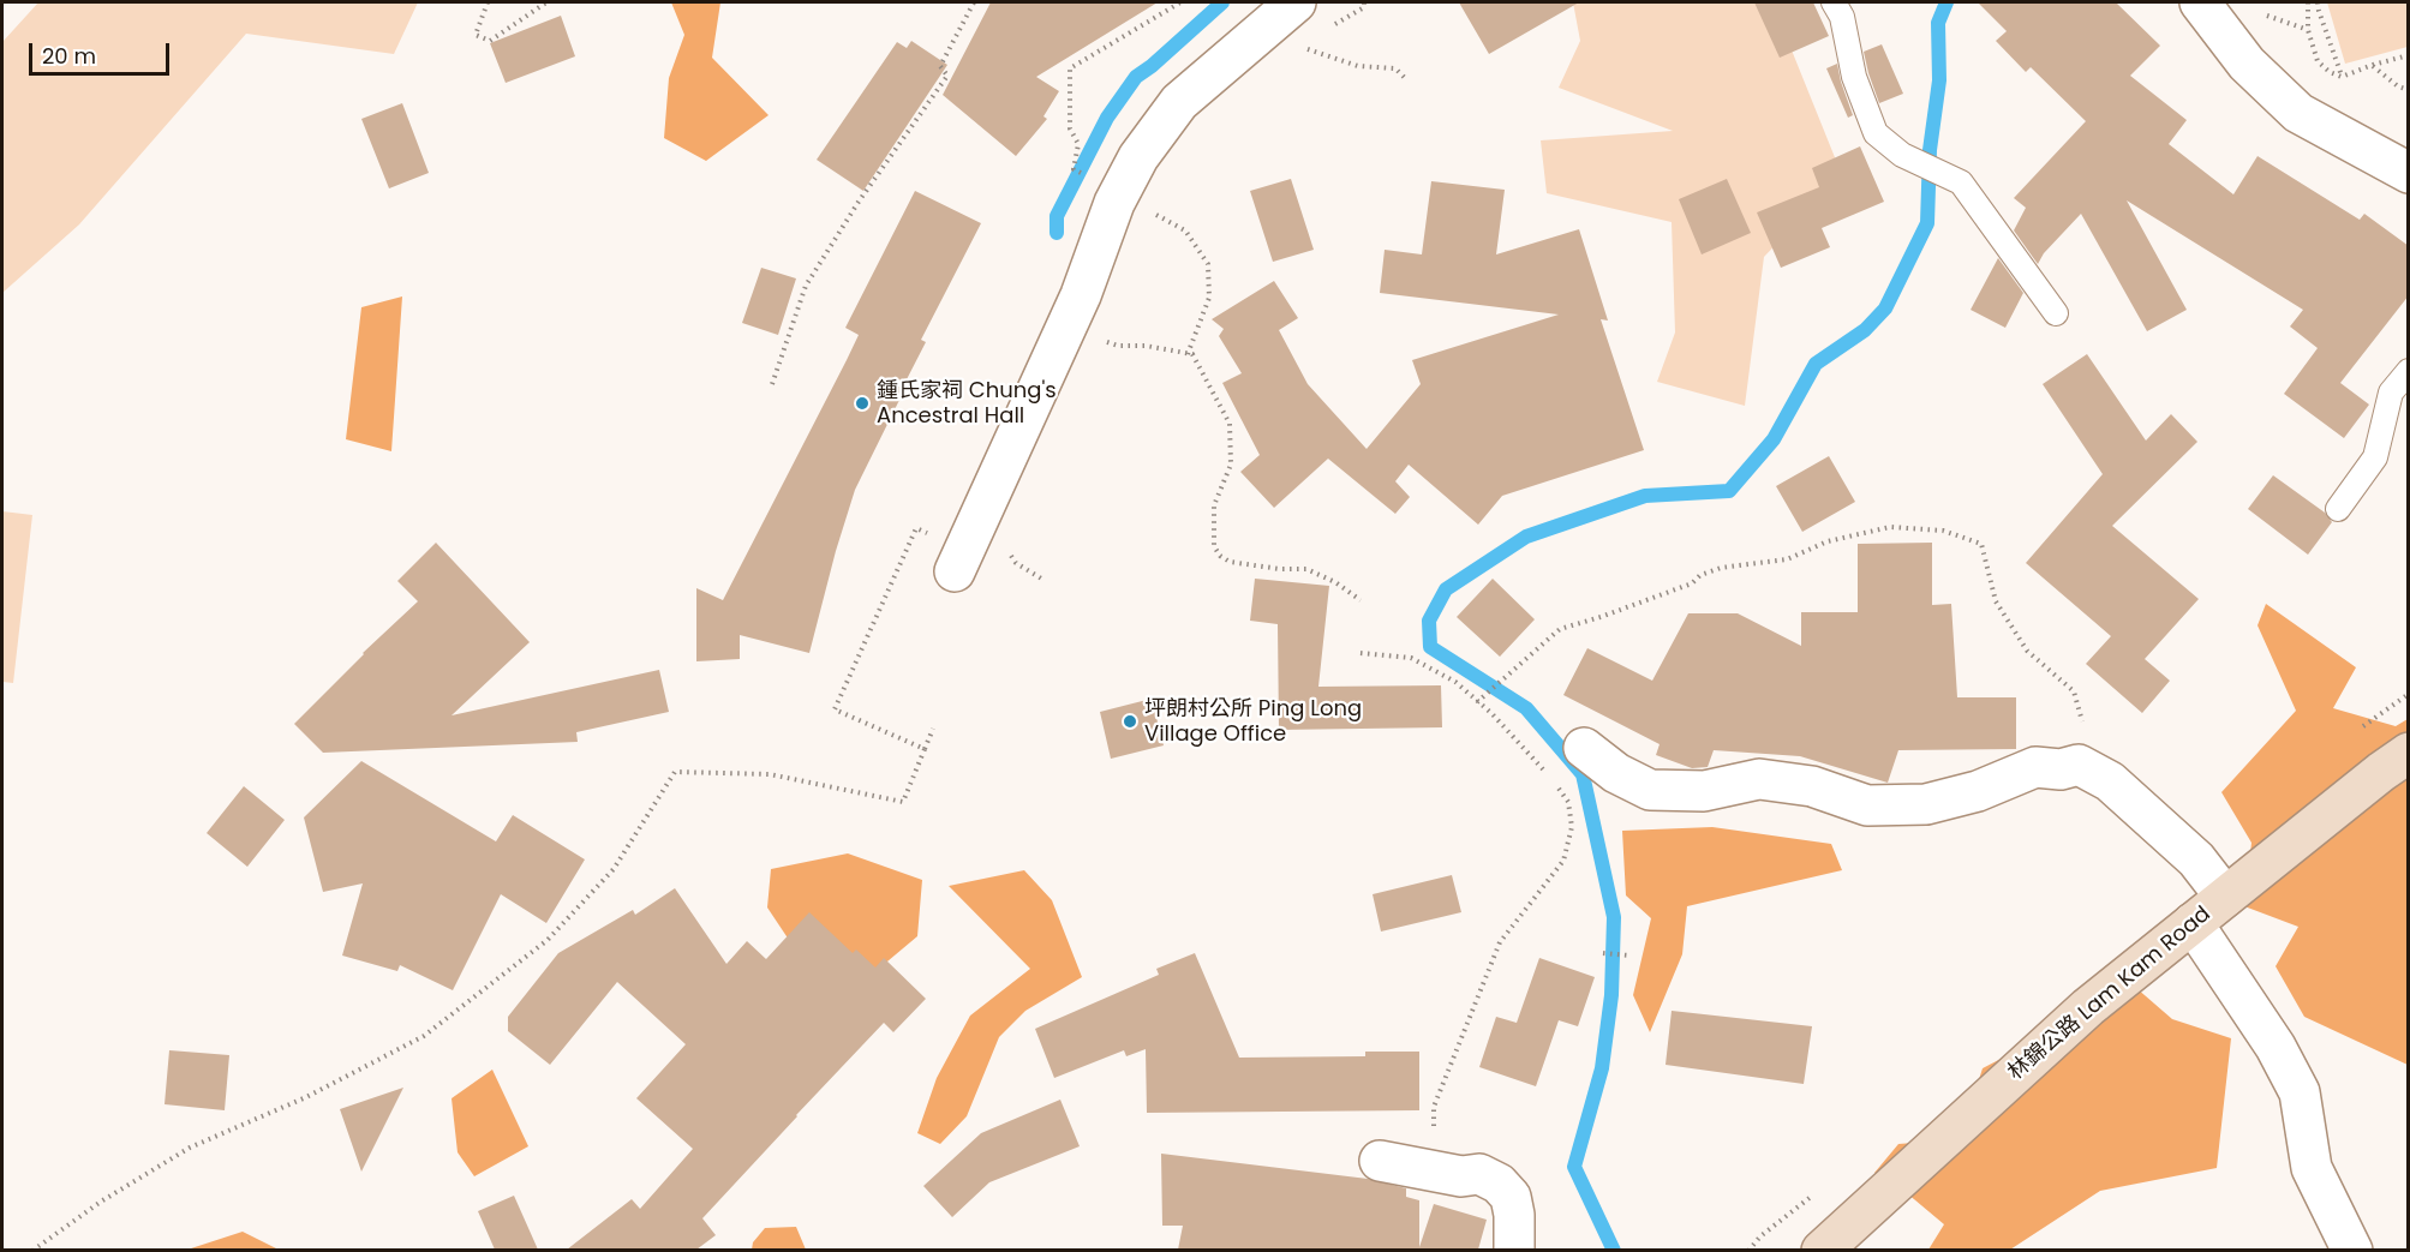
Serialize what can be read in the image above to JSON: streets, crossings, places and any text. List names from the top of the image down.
{
  "streets": {
    "main road": ["林錦公路 Lam Kam Road"]
  },
  "places": ["鍾氏家祠 Chung's Ancestral Hall", "坪朗村公所 Ping Long Village Office"],
  "scale_bar": "20 m"
}
